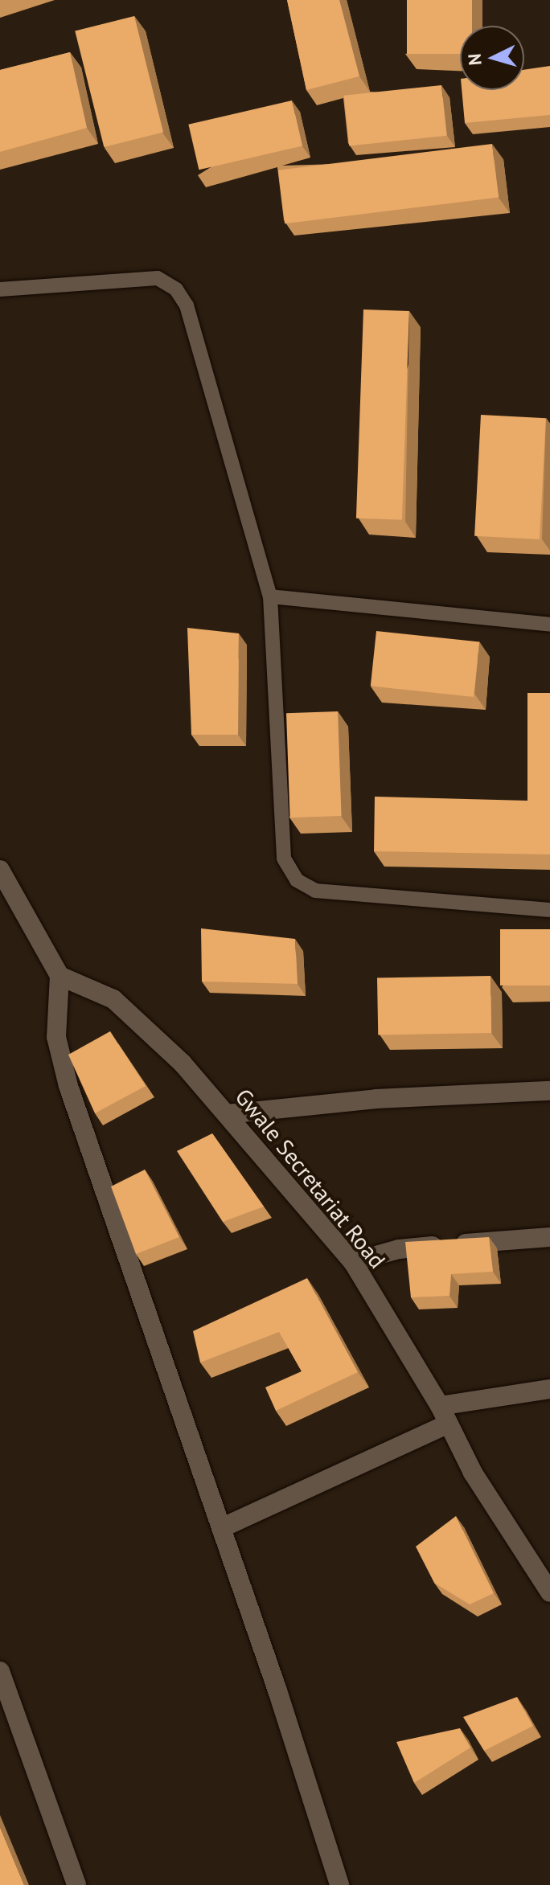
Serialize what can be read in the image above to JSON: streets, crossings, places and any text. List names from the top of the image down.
{
  "streets": {
    "street": ["Gwale Secretariat Road"]
  },
  "north": "left"
}
